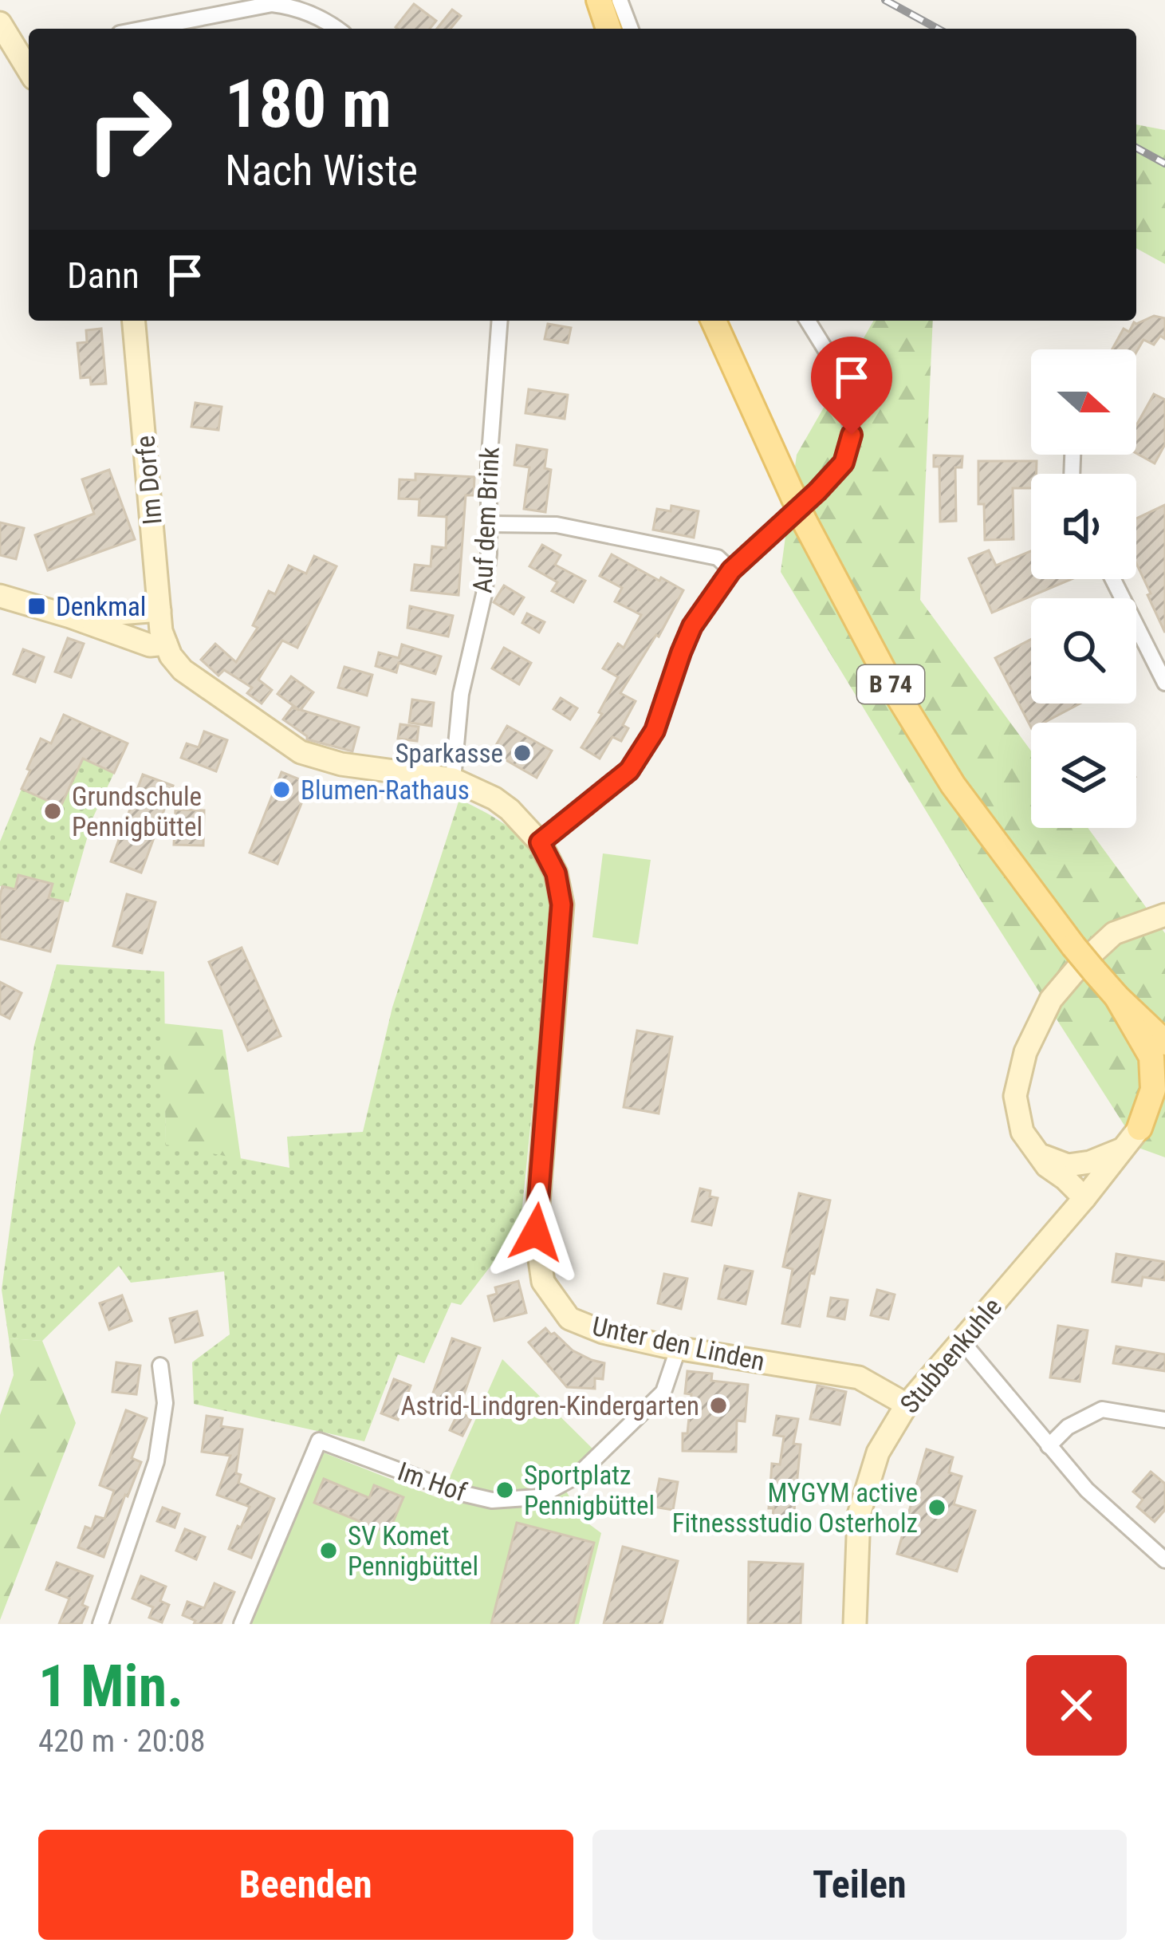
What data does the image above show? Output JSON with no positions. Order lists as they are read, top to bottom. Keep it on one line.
{"streets":{"main road":["B 74"],"street":["Im Dorfe","Auf dem Brink","Unter den Linden","Stubbenkuhle","Im Hof"]},"crossings":[["Im Dorfe","Unter den Linden"],["Auf dem Brink","Unter den Linden"],["B 74","Stubbenkuhle"],["Unter den Linden","Stubbenkuhle"],["Unter den Linden","Im Hof"]],"places":{"transit":["Denkmal"],"other":["Sparkasse","Blumen-Rathaus","Grundschule Pennigbüttel","Astrid-Lindgren-Kindergarten","Sportplatz Pennigbüttel","MYGYM active Fitnessstudio Osterholz","SV Komet Pennigbüttel"]},"north":"right","page":{"turn":["180 m","Nach Wiste"],"then":"Dann","heading":["1 Min.","420 m · 20:08"],"buttons":["Beenden","Teilen"]}}
